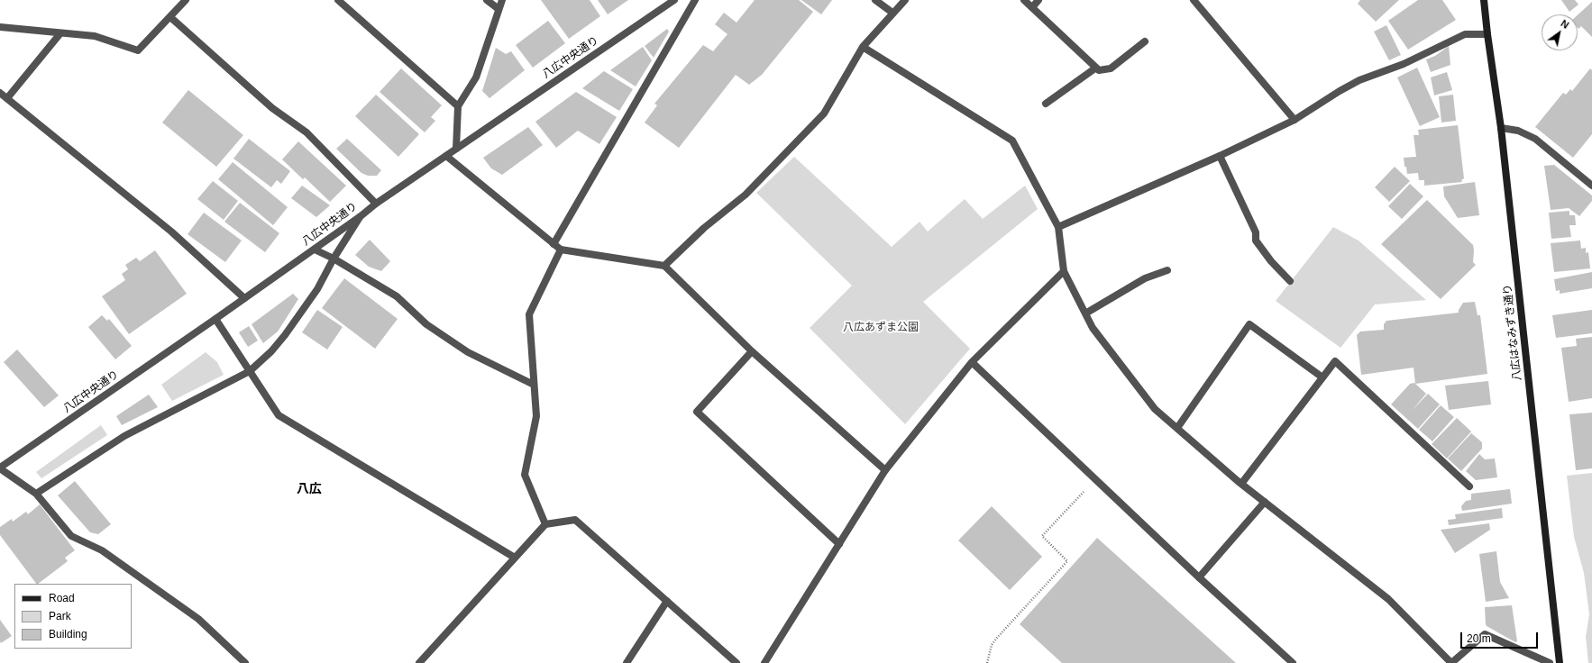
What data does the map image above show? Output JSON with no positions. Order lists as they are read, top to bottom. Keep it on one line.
{"streets":{"main road":["八広はなみずき通り"],"street":["八広中央通り"]},"districts":["八広"],"parks":["八広あずま公園"],"legend":["Road","Park","Building"],"scale_bar":"20 m","north":"top right"}
